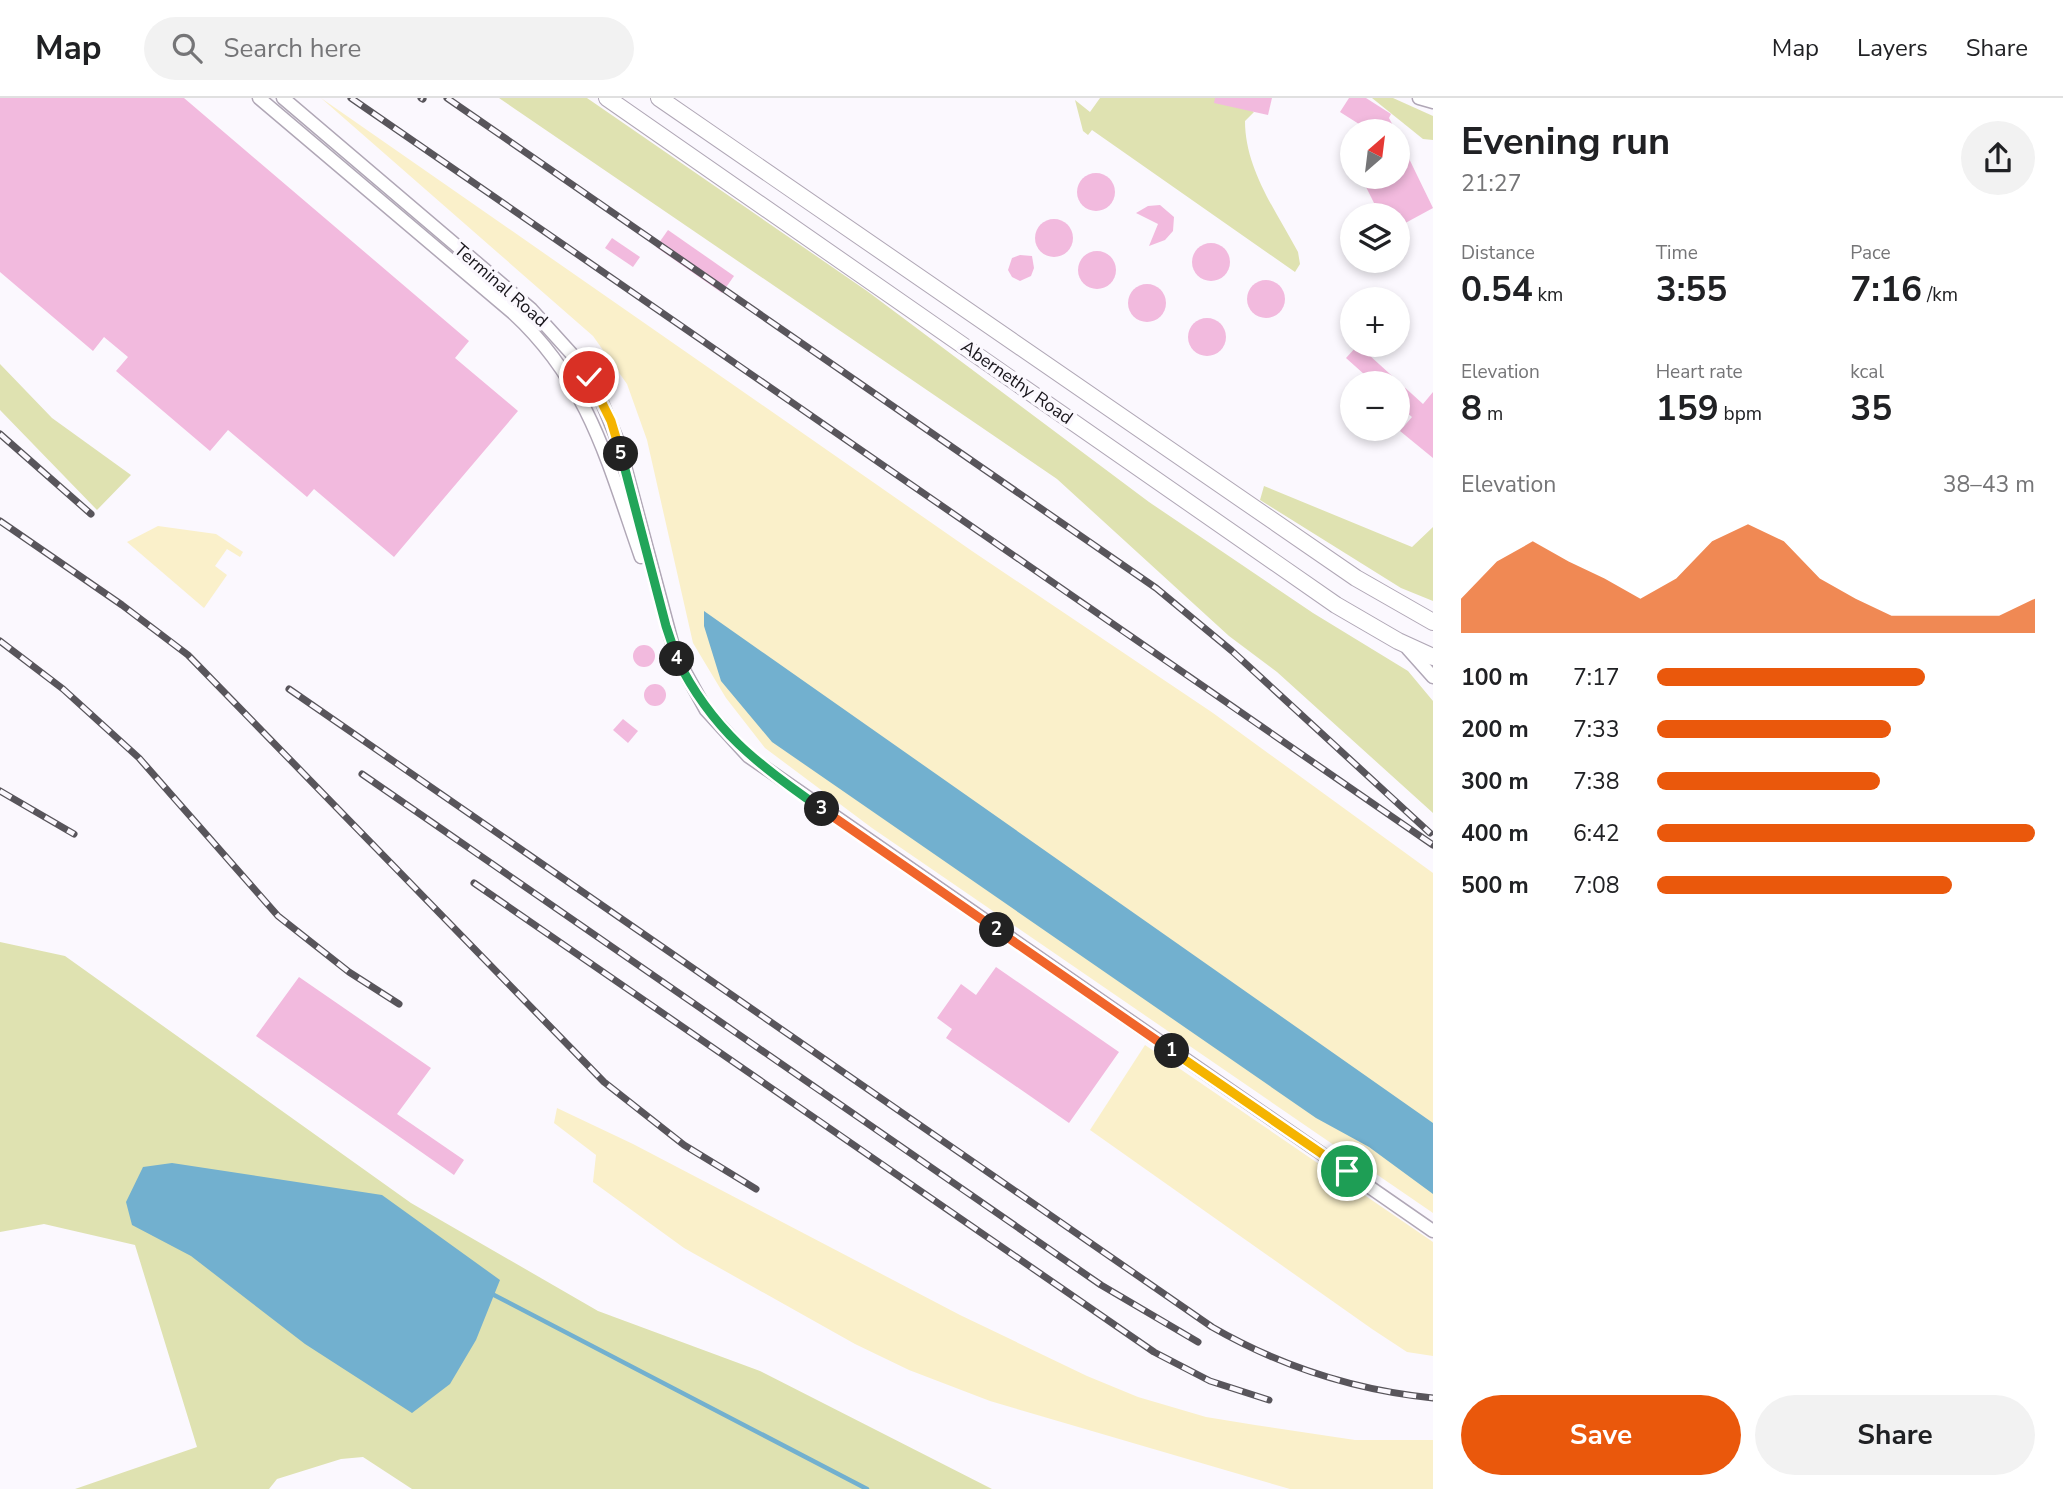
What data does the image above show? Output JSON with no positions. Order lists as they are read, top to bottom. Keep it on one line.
{"streets":{"main road":["Abernethy Road"],"street":["Terminal Road"]},"north":"top right","page":{"header":"Map","search":"Search here","nav":["Map","Layers","Share"],"heading":["Evening run","21:27"],"map_buttons":["+","−"],"stats":[["Distance","0.54 km"],["Time","3:55"],["Pace","7:16 /km"],["Elevation","8 m"],["Heart rate","159 bpm"],["kcal","35"]],"pins":["5","4","3","2","1"],"chart":["Elevation","38–43 m"],"list":[{"name":"100 m","note":"7:17"},{"name":"200 m","note":"7:33"},{"name":"300 m","note":"7:38"},{"name":"400 m","note":"6:42"},{"name":"500 m","note":"7:08"}],"buttons":["Save","Share"]}}
